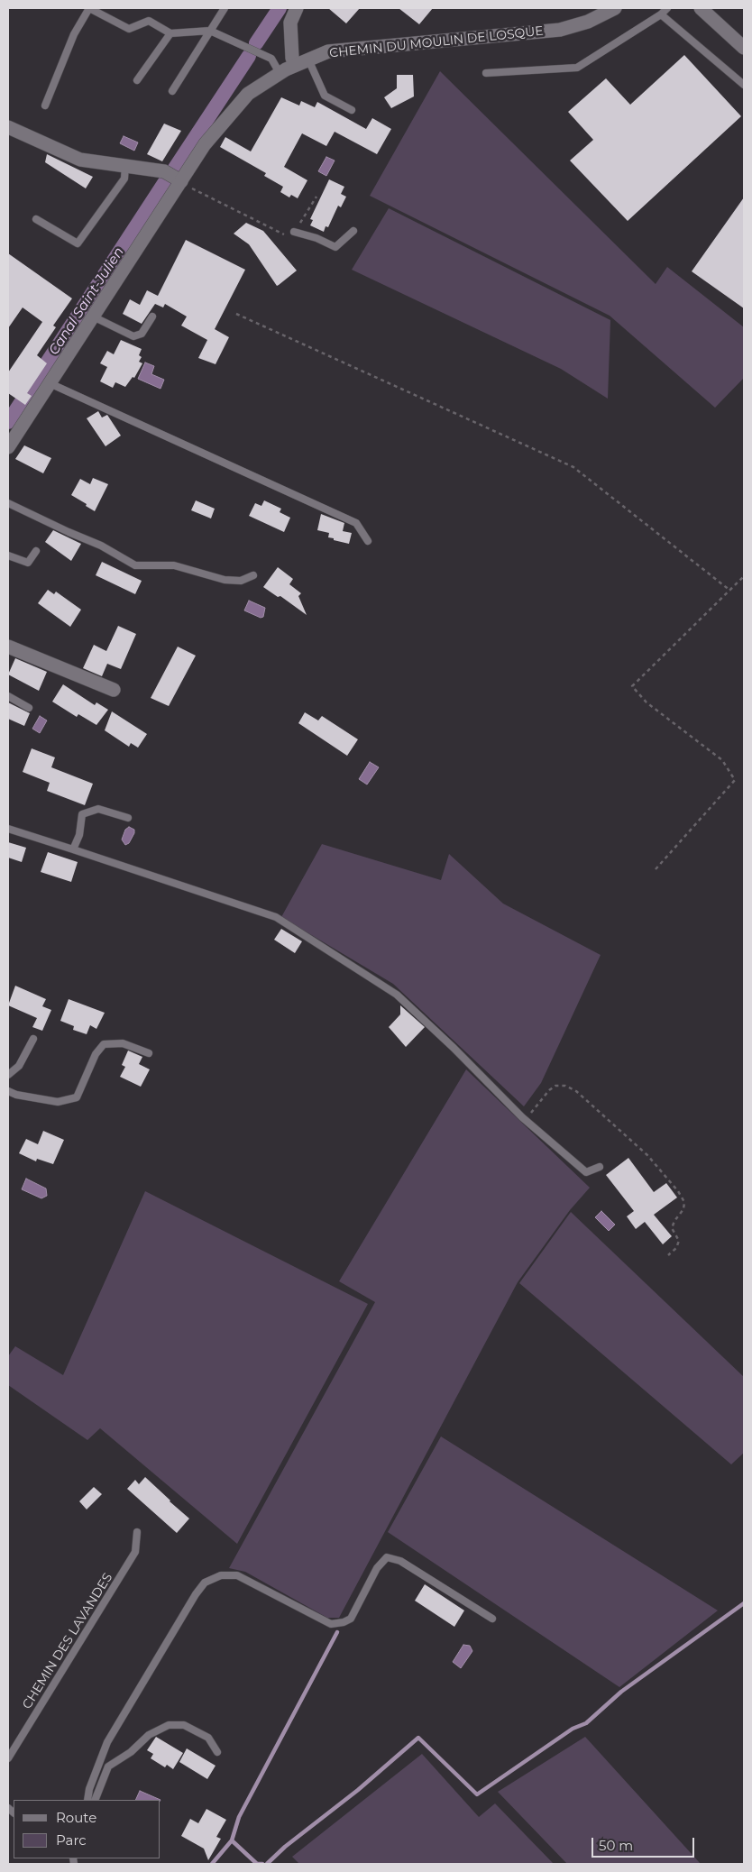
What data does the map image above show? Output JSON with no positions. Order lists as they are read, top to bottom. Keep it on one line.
{"streets":{"street":["CHEMIN DU MOULIN DE LOSQUE"],"lane":["CHEMIN DES LAVANDES"]},"water":["Canal Saint-Julien"],"legend":["Route","Parc"],"scale_bar":"50 m"}
